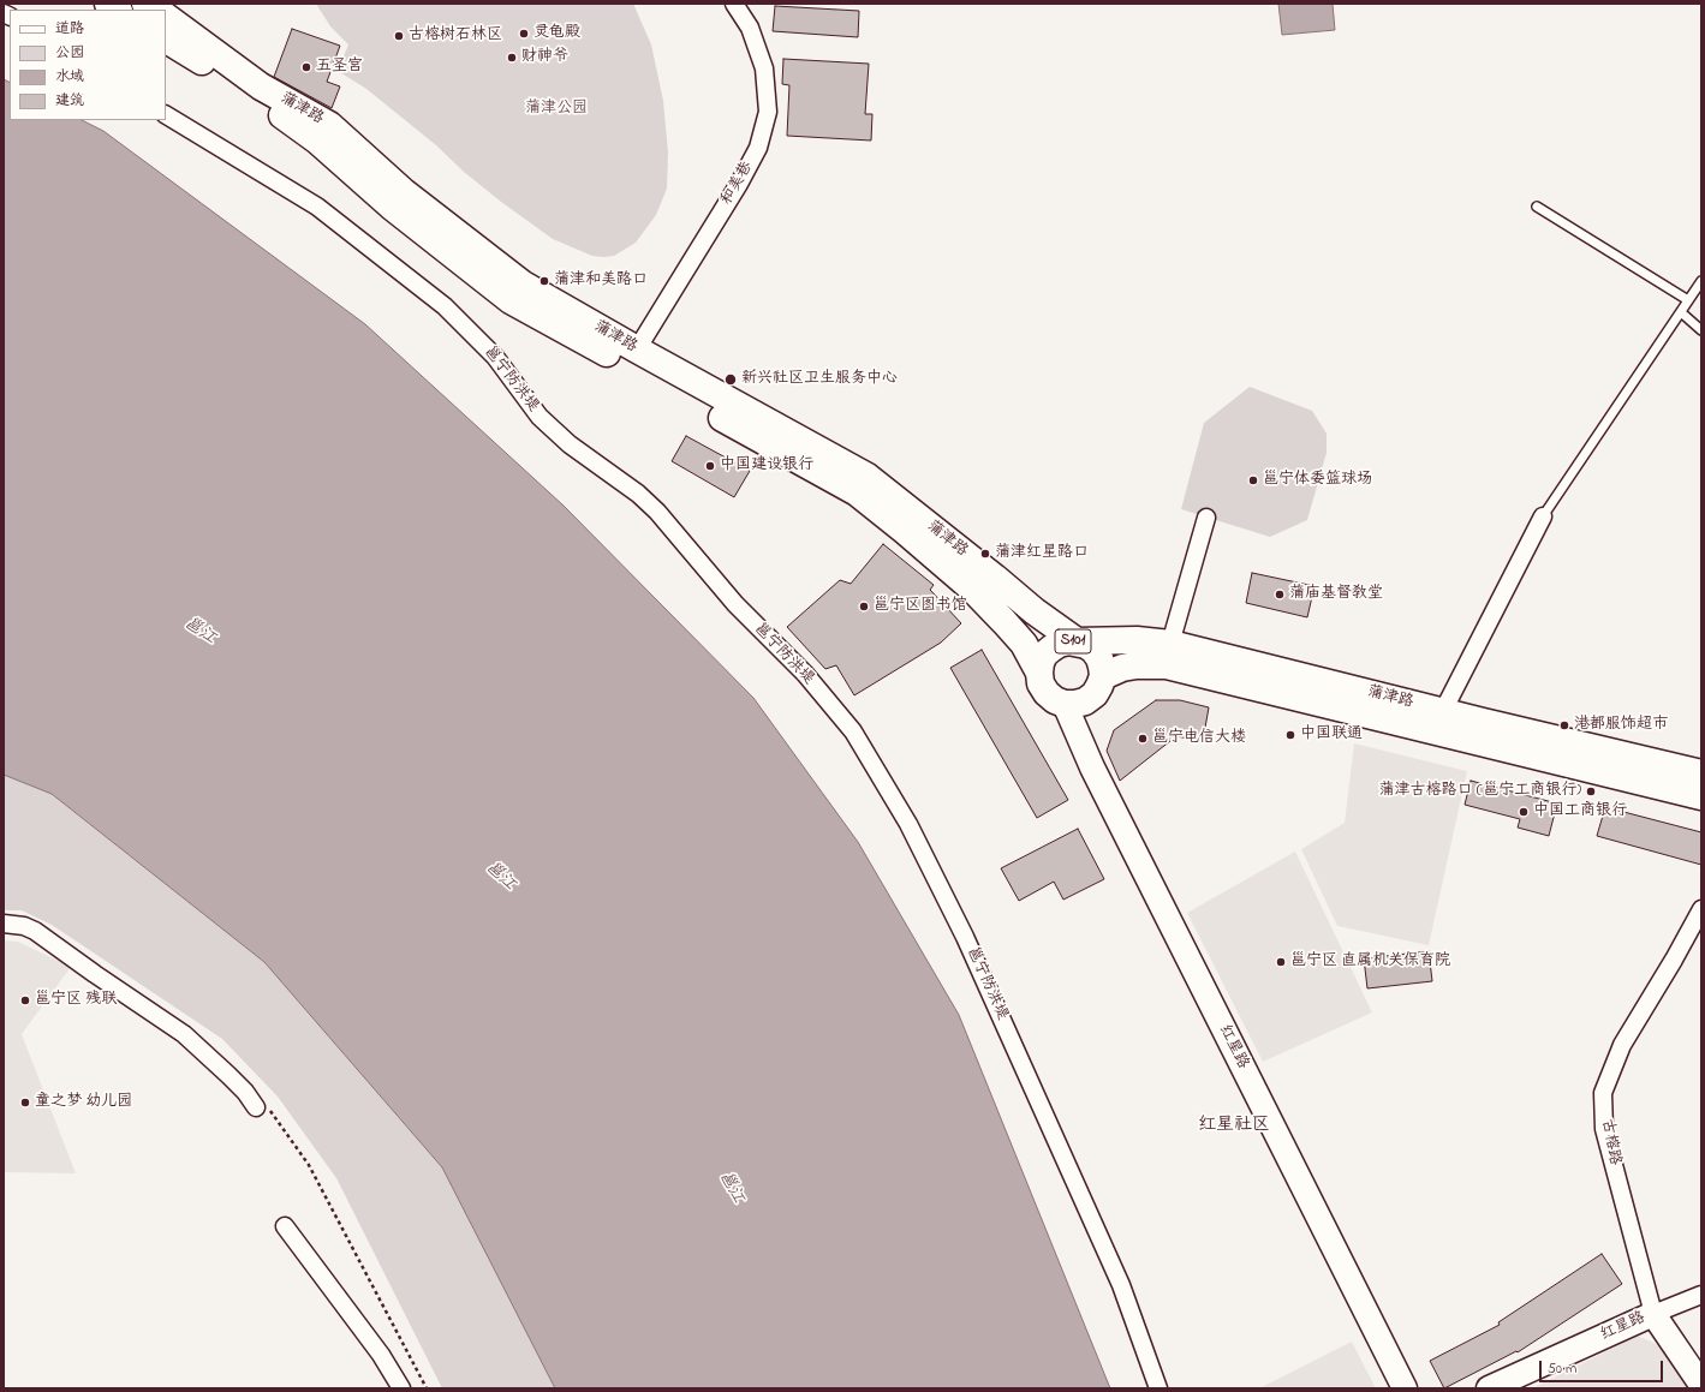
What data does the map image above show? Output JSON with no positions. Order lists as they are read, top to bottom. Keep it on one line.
{"streets":{"main road":["蒲津路","S101","红星路"],"street":["和美巷","邕宁防洪堤","古榕路"]},"crossings":[["蒲津路","和美巷"],["蒲津路","红星路"],["红星路","古榕路"]],"districts":["红星社区"],"water":["邕江"],"parks":["蒲津公园"],"places":["灵龟殿","古榕树石林区","财神爷","五圣宫","蒲津和美路口","新兴社区卫生服务中心","中国建设银行","邕宁体委篮球场","蒲津红星路口","蒲庙基督教堂","邕宁区图书馆","港都服饰超市","中国联通","邕宁电信大楼","蒲津古榕路口 (邕宁工商银行)","中国工商银行","邕宁区 直属机关保育院","邕宁区 残联","童之梦 幼儿园"],"legend":["道路","公园","水域","建筑"],"scale_bar":"50 m"}
